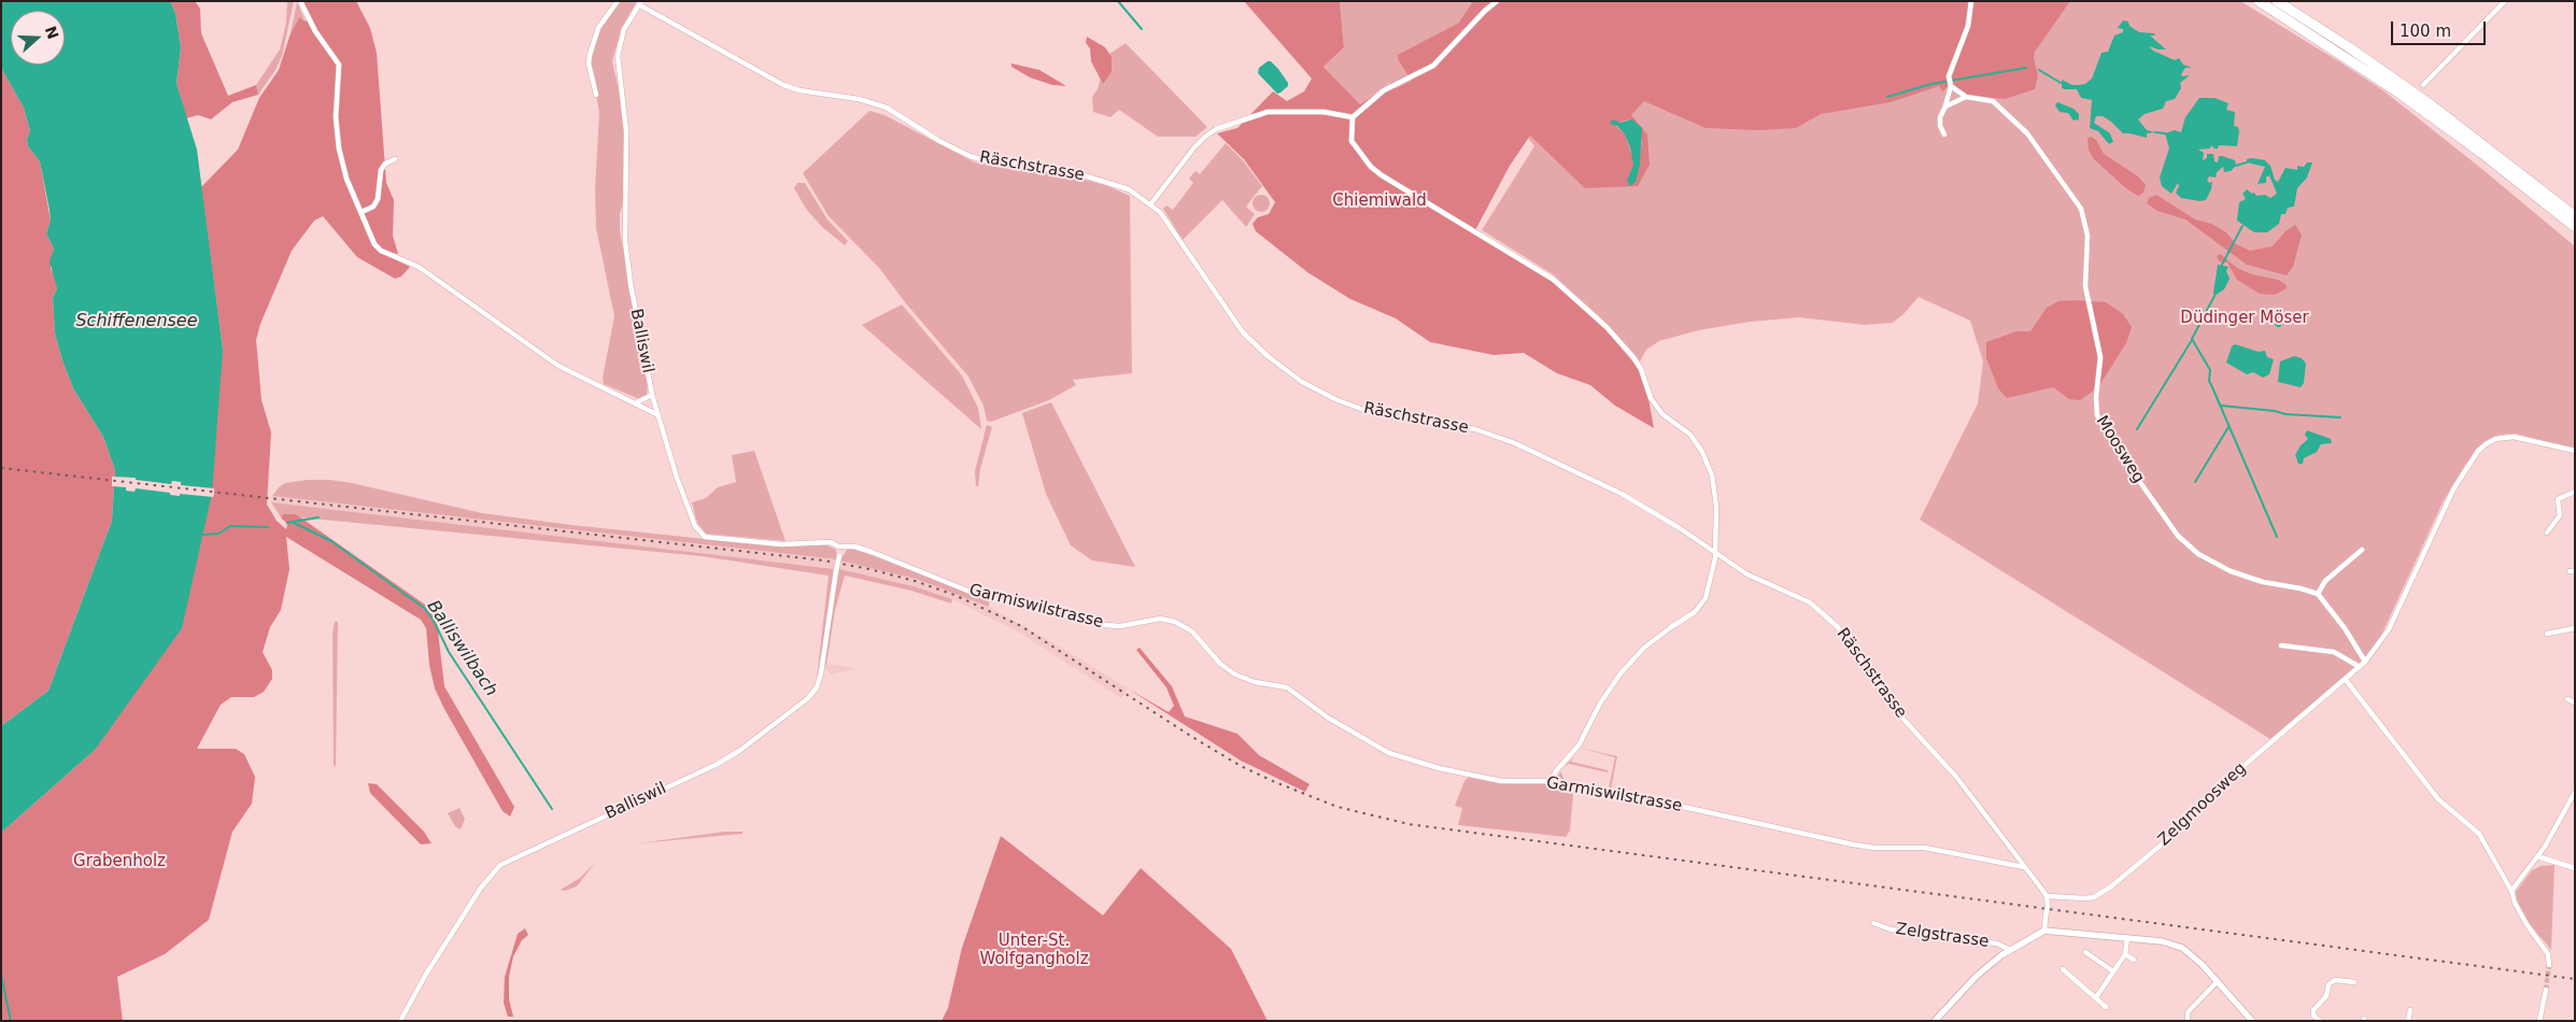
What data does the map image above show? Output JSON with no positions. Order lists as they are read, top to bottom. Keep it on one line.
{"streets":{"street":["Räschstrasse","Balliswil","Moosweg","Garmiswilstrasse","Zelgmoosweg","Zelgstrasse"]},"crossings":[["Räschstrasse","Balliswil"],["Räschstrasse","Garmiswilstrasse"],["Räschstrasse","Zelgmoosweg"],["Balliswil","Garmiswilstrasse"]],"water":["Schiffenensee","Balliswilbach"],"parks":["Chiemiwald","Düdinger Möser","Grabenholz","Unter-St. Wolfgangholz"],"scale_bar":"100 m","north":"right"}
